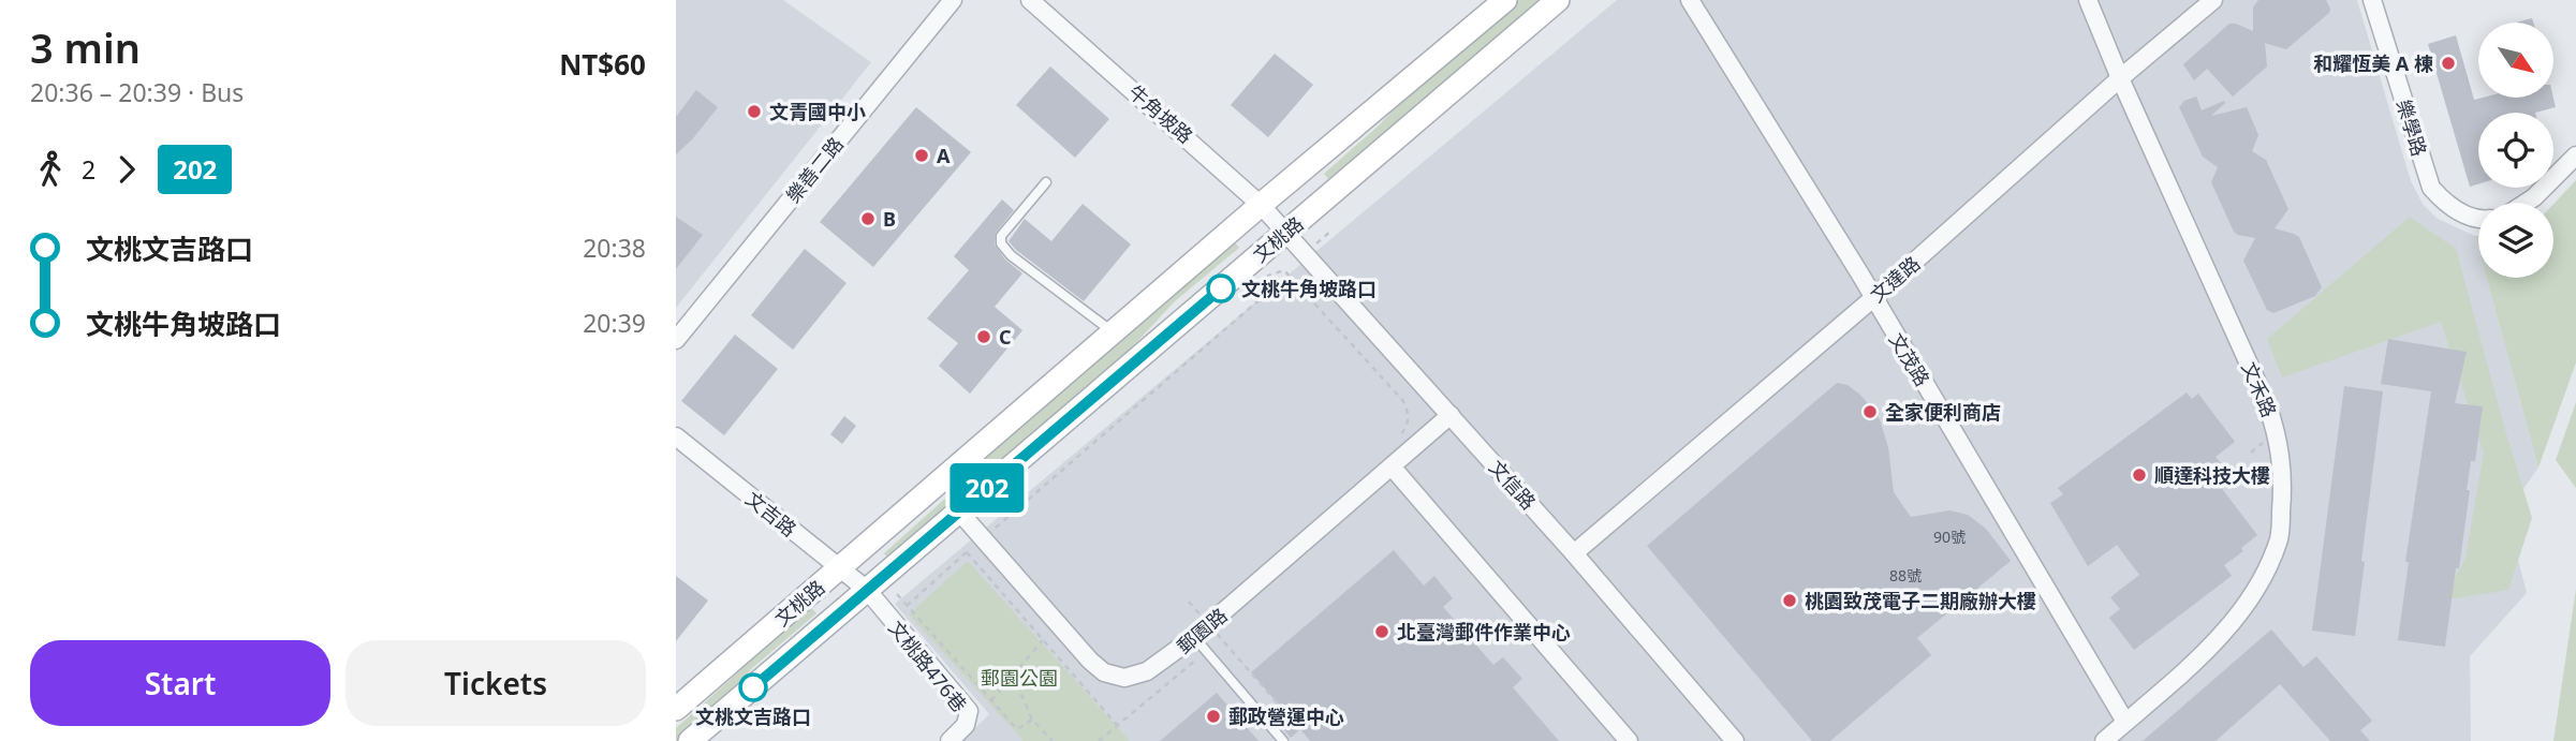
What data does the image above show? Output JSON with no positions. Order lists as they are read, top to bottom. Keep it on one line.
{"streets":{"street":["牛角坡路","樂學路","樂善二路","文桃路","文達路","文茂路","文禾路","文信路","文吉路","郵園路","文桃路476巷"]},"crossings":[["牛角坡路","文桃路"],["牛角坡路","文信路"],["文桃路","文信路"],["文桃路","文吉路"],["文桃路","郵園路"],["文桃路","文桃路476巷"],["文達路","文茂路"],["文達路","文禾路"],["文達路","文信路"],["文茂路","文禾路"],["文信路","郵園路"],["文吉路","文桃路476巷"]],"parks":["郵園公園"],"places":["和耀恆美 A 棟","文青國中小","A","B","文桃牛角坡路口","C","全家便利商店","順達科技大樓","桃園致茂電子二期廠辦大樓","北臺灣郵件作業中心","文桃文吉路口","郵政營運中心"],"lines":["bus line 202"],"house_numbers":["90號","88號"],"north":"bottom right","page":{"heading":["3 min","20:36 – 20:39 · Bus","NT$60"],"on_map":"202","legs":["2","202"],"list":[{"name":"文桃文吉路口","value":"20:38"},{"name":"文桃牛角坡路口","value":"20:39"}],"buttons":["Start","Tickets"]}}
